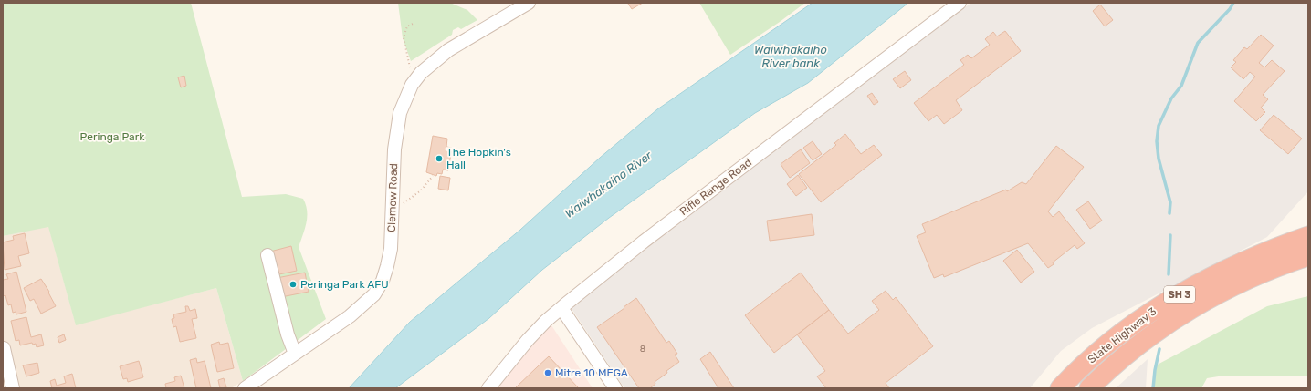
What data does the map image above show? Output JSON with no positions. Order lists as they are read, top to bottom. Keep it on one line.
{"streets":{"highway":["SH 3","State Highway 3"],"street":["Rifle Range Road","Clemow Road"]},"water":["Waiwhakaiho River bank","Waiwhakaiho River"],"parks":["Peringa Park"],"places":["The Hopkin's Hall","Peringa Park AFU","Mitre 10 MEGA"],"house_numbers":["8"]}
